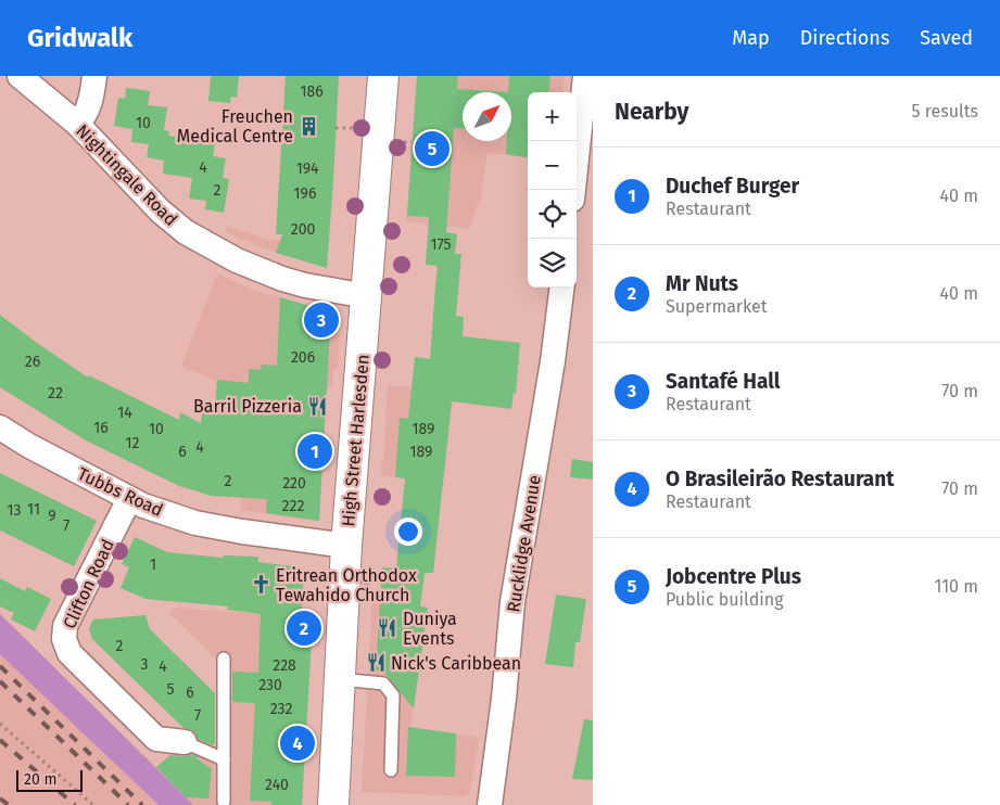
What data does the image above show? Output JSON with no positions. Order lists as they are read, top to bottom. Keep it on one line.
{"streets":{"main road":["High Street Harlesden"],"street":["Nightingale Road","Tubbs Road","Rucklidge Avenue","Clifton Road"]},"crossings":[["Nightingale Road","High Street Harlesden"],["High Street Harlesden","Tubbs Road"],["Tubbs Road","Clifton Road"]],"places":{"building":["Freuchen Medical Centre"],"restaurant":["Barril Pizzeria","Duniya Events","Nick's Caribbean"],"church":["Eritrean Orthodox Tewahido Church"]},"house_numbers":["186","10","4","194","2","196","200","175","206","26","22","14","16","10","189","12","4","6","189","2","220","222","11","13","9","7","1","2","3","228","4","230","5","6","232","7","240"],"scale_bar":"20 m","north":"top right","page":{"header":"Gridwalk","nav":["Map","Directions","Saved"],"heading":["Nearby","5 results"],"map_buttons":["+","−"],"pins":["5","3","1","2","4"],"list":[{"mark":"1","name":"Duchef Burger","note":"Restaurant","value":"40 m"},{"mark":"2","name":"Mr Nuts","note":"Supermarket","value":"40 m"},{"mark":"3","name":"Santafé Hall","note":"Restaurant","value":"70 m"},{"mark":"4","name":"O Brasileirão Restaurant","note":"Restaurant","value":"70 m"},{"mark":"5","name":"Jobcentre Plus","note":"Public building","value":"110 m"}],"scale":"20 m"}}
